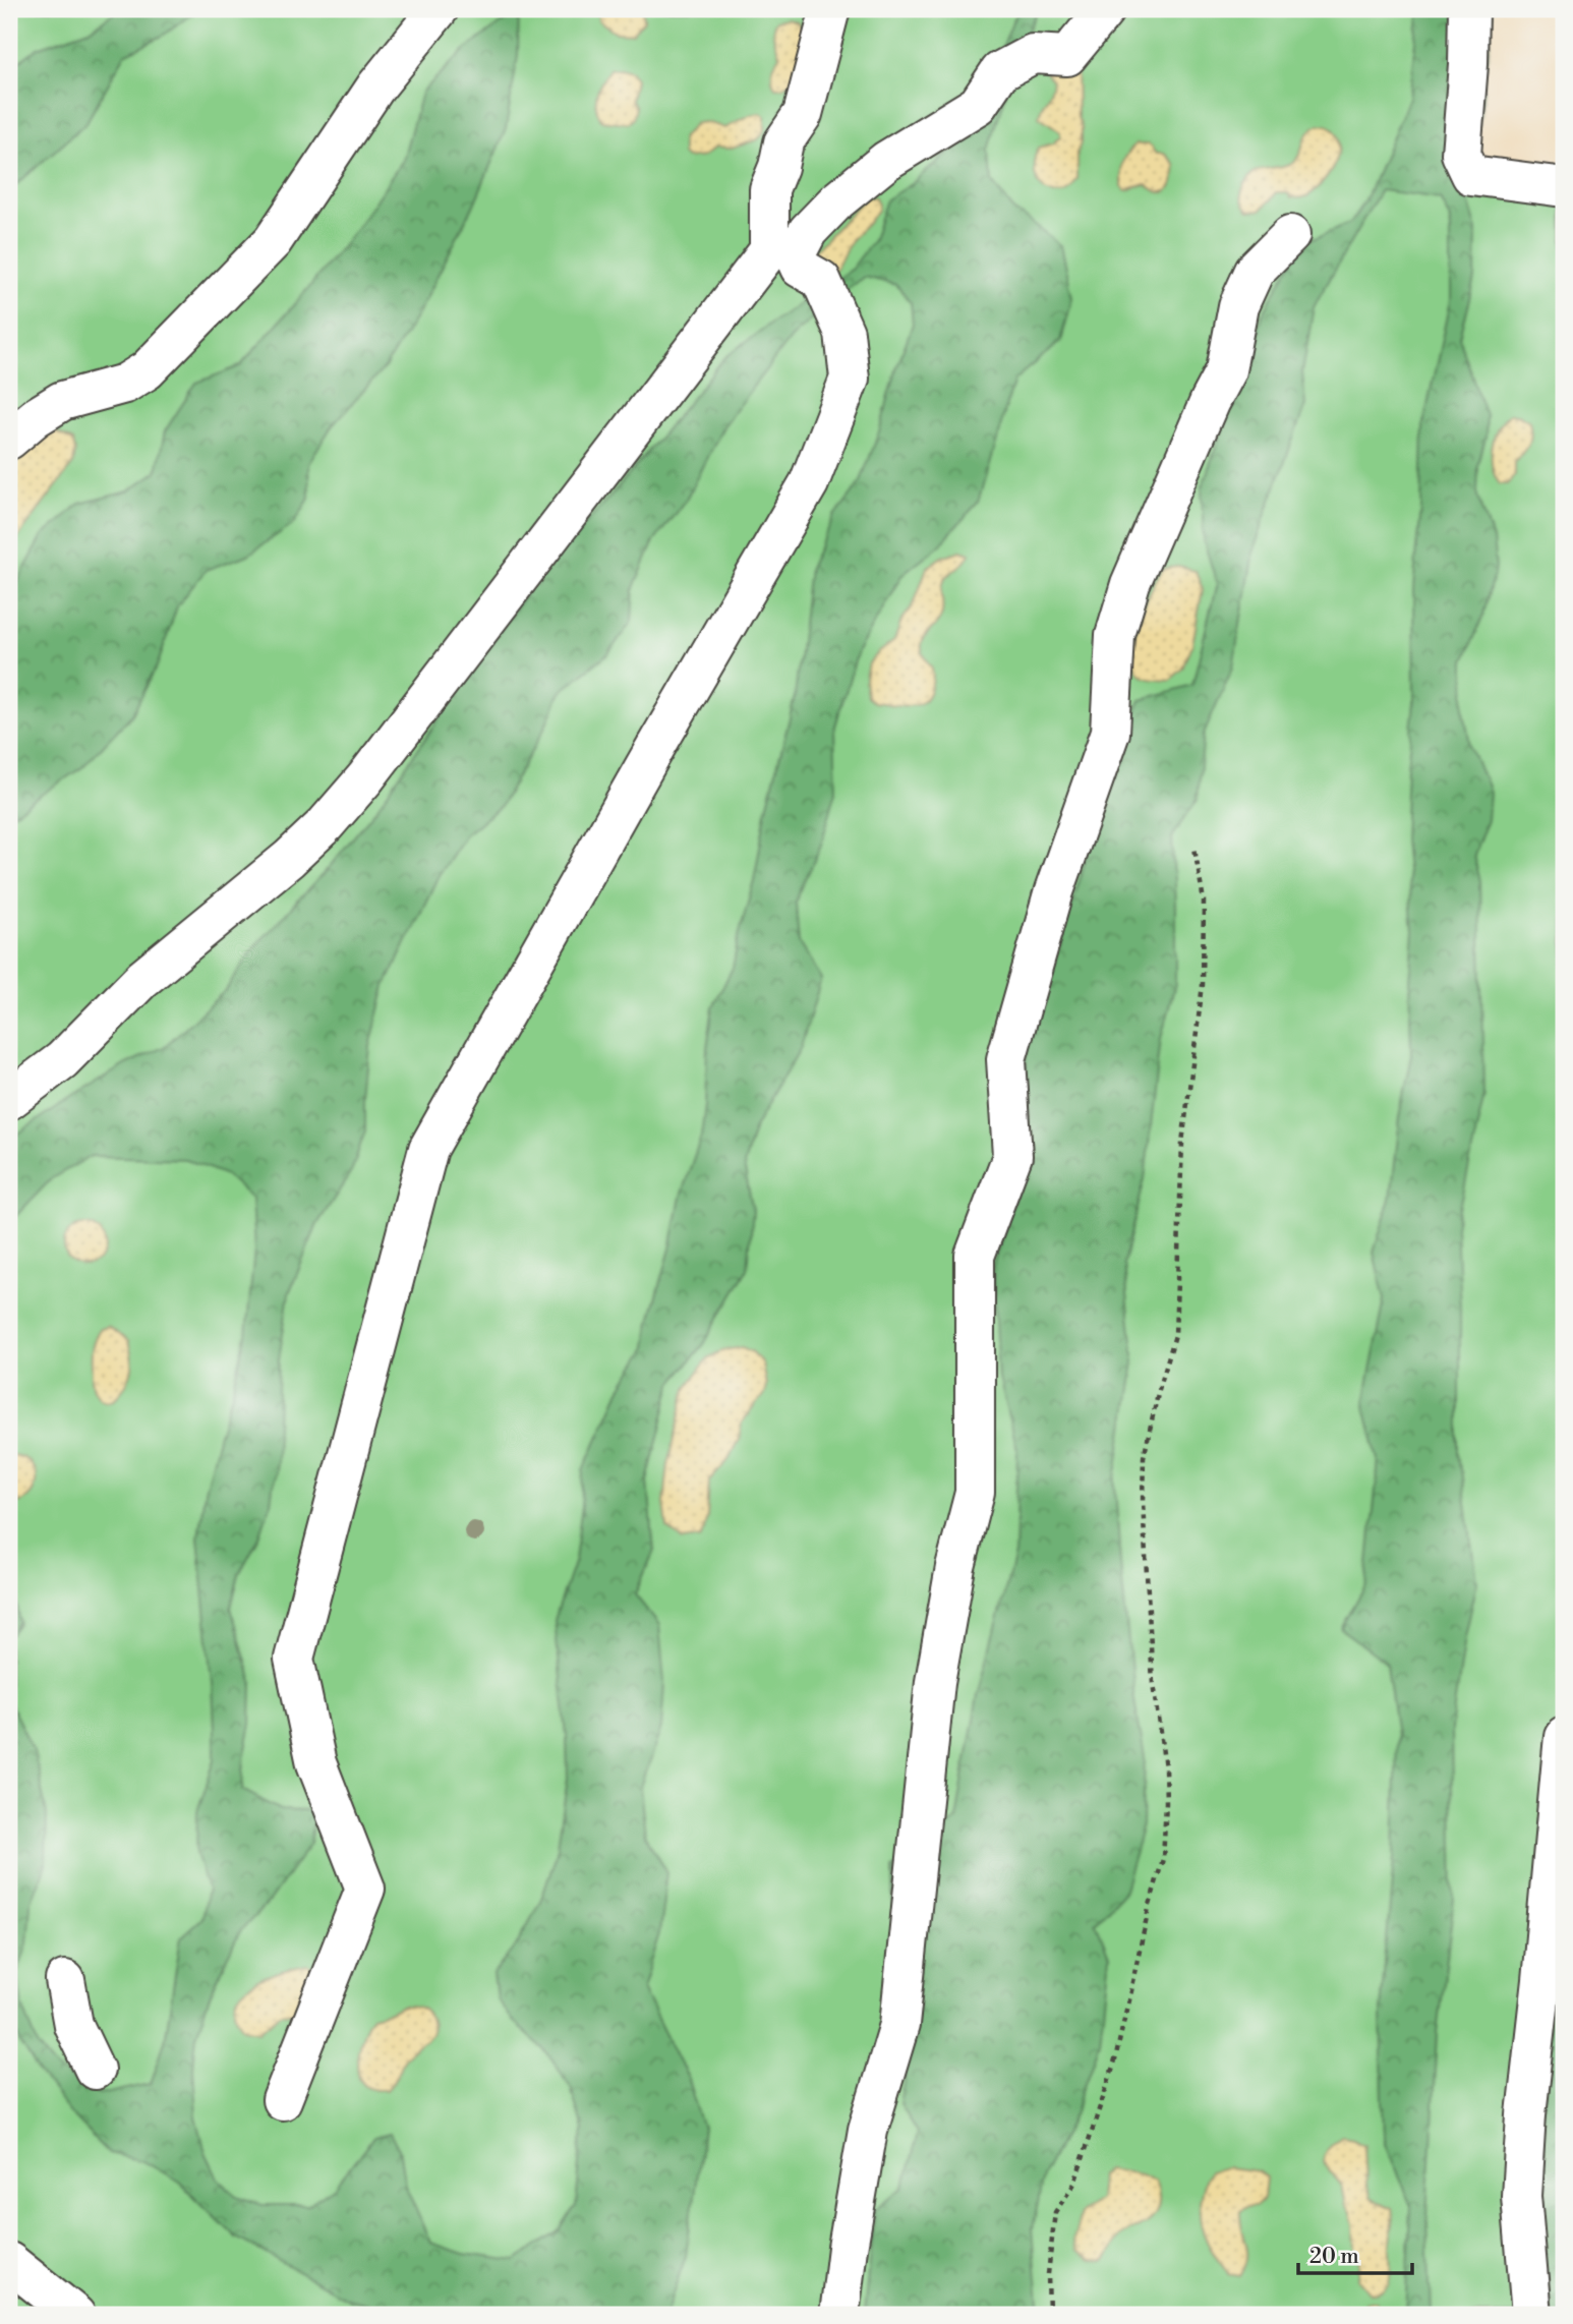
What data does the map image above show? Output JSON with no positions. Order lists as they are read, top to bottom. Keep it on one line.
{"scale_bar":"20 m"}
